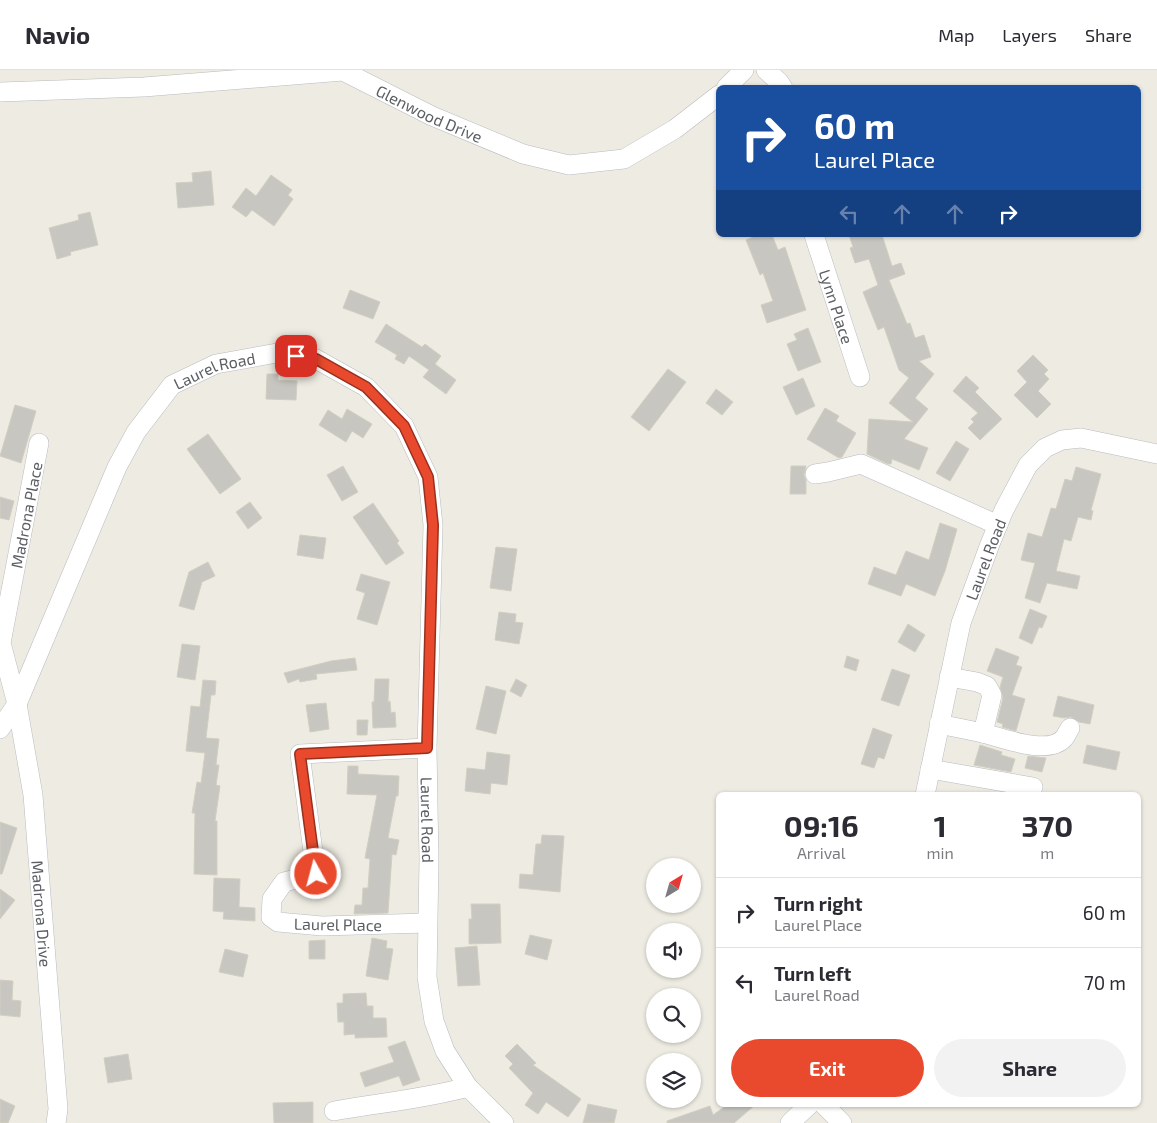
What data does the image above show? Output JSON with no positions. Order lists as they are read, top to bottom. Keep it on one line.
{"streets":{"street":["Glenwood Drive","Lynn Place","Laurel Road","Madrona Place","Madrona Drive","Laurel Place"]},"crossings":[["Laurel Road","Madrona Place"],["Laurel Road","Madrona Drive"],["Laurel Road","Laurel Place"],["Madrona Place","Madrona Drive"]],"north":"top right","page":{"header":"Navio","nav":["Map","Layers","Share"],"turn":["60 m","Laurel Place"],"eta":["09:16","Arrival","1","min","370","m"],"list":[{"name":"Turn right","note":"Laurel Place","value":"60 m"},{"name":"Turn left","note":"Laurel Road","value":"70 m"}],"buttons":["Exit","Share"]}}
